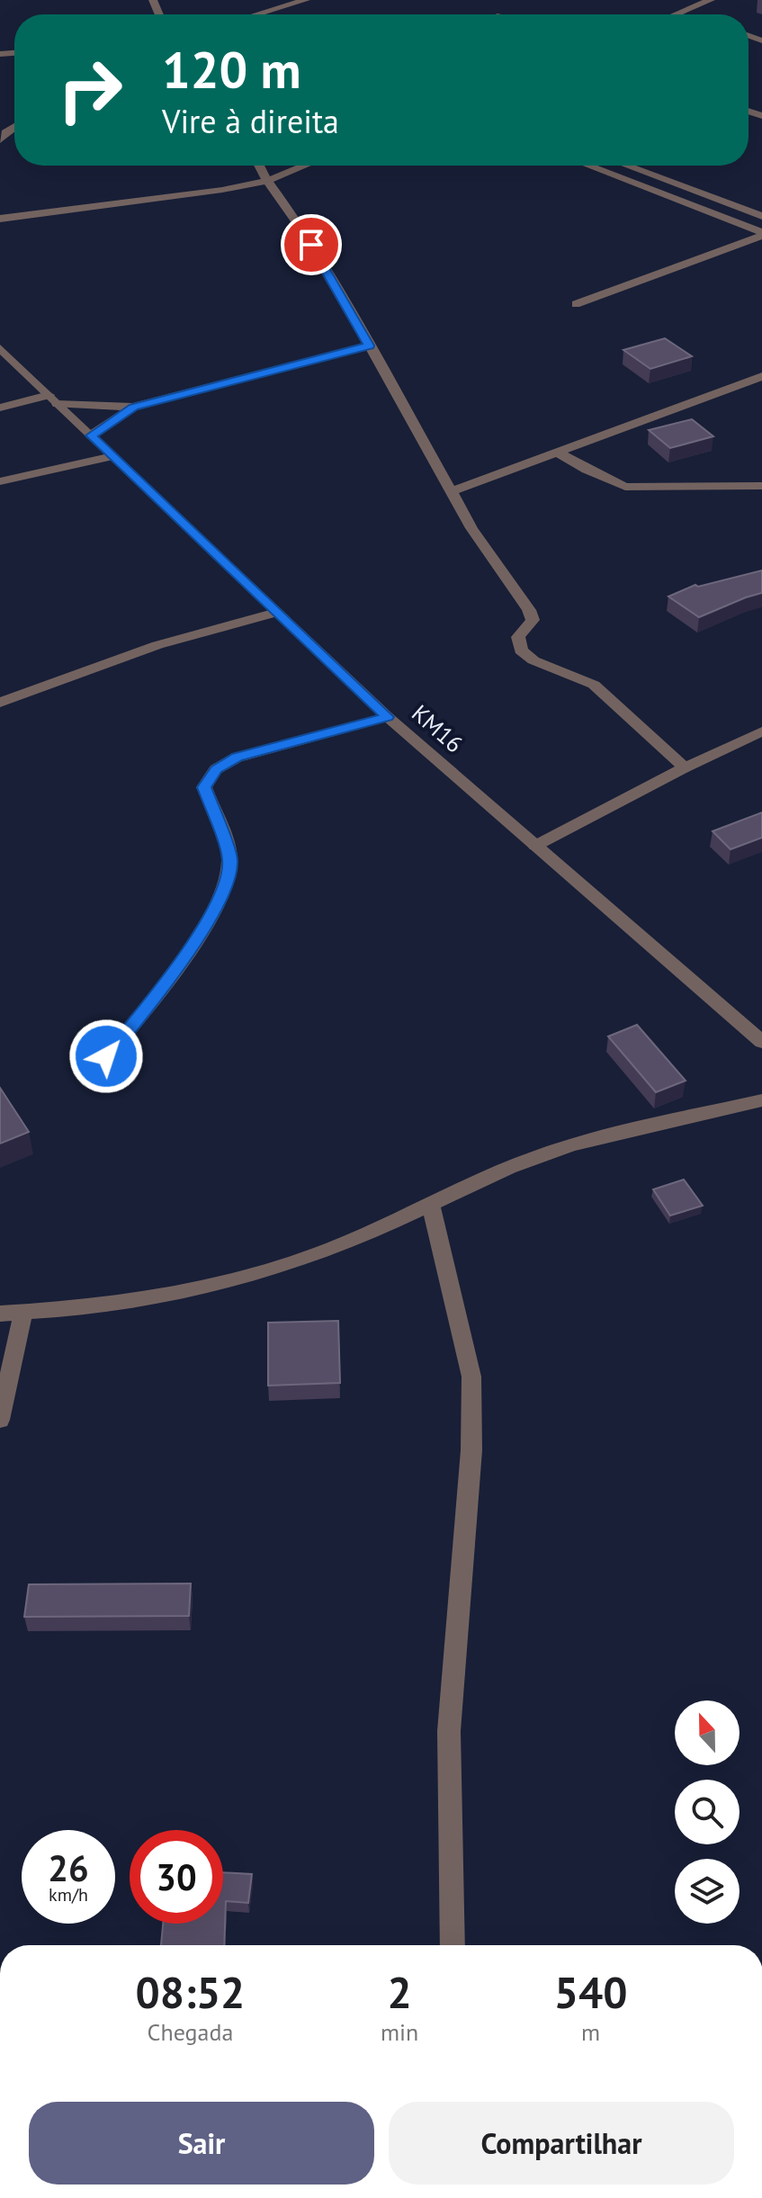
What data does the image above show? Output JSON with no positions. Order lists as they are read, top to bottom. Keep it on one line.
{"streets":{"street":["KM16"]},"north":"top","page":{"turn":["120 m","Vire à direita"],"speed":"26 km/h","limit":"30","eta":["08:52","Chegada","2","min","540","m"],"buttons":["Sair","Compartilhar"]}}
